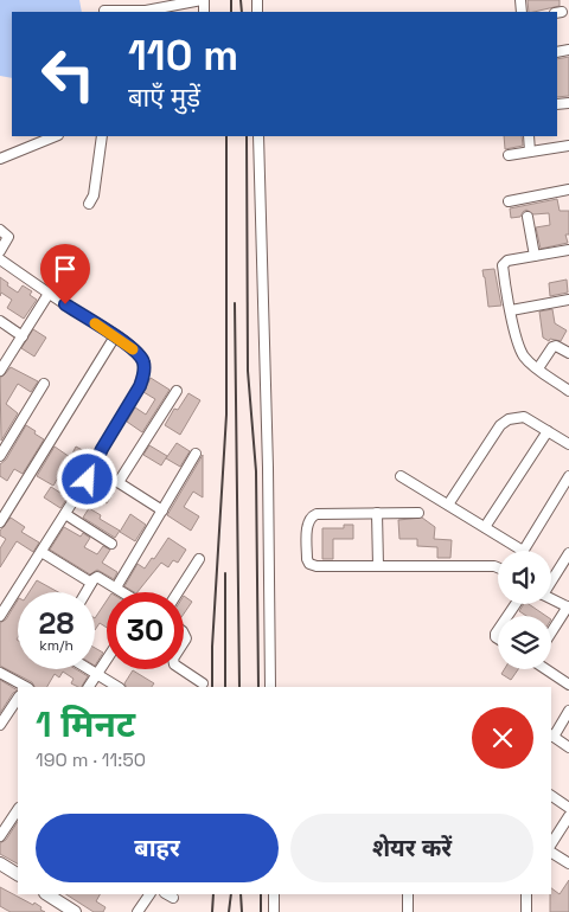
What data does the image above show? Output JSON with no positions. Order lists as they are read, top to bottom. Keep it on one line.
{"page":{"turn":["110 m","बाएँ मुड़ें"],"speed":"28 km/h","limit":"30","heading":["1 मिनट","190 m · 11:50"],"buttons":["बाहर","शेयर करें"]}}
